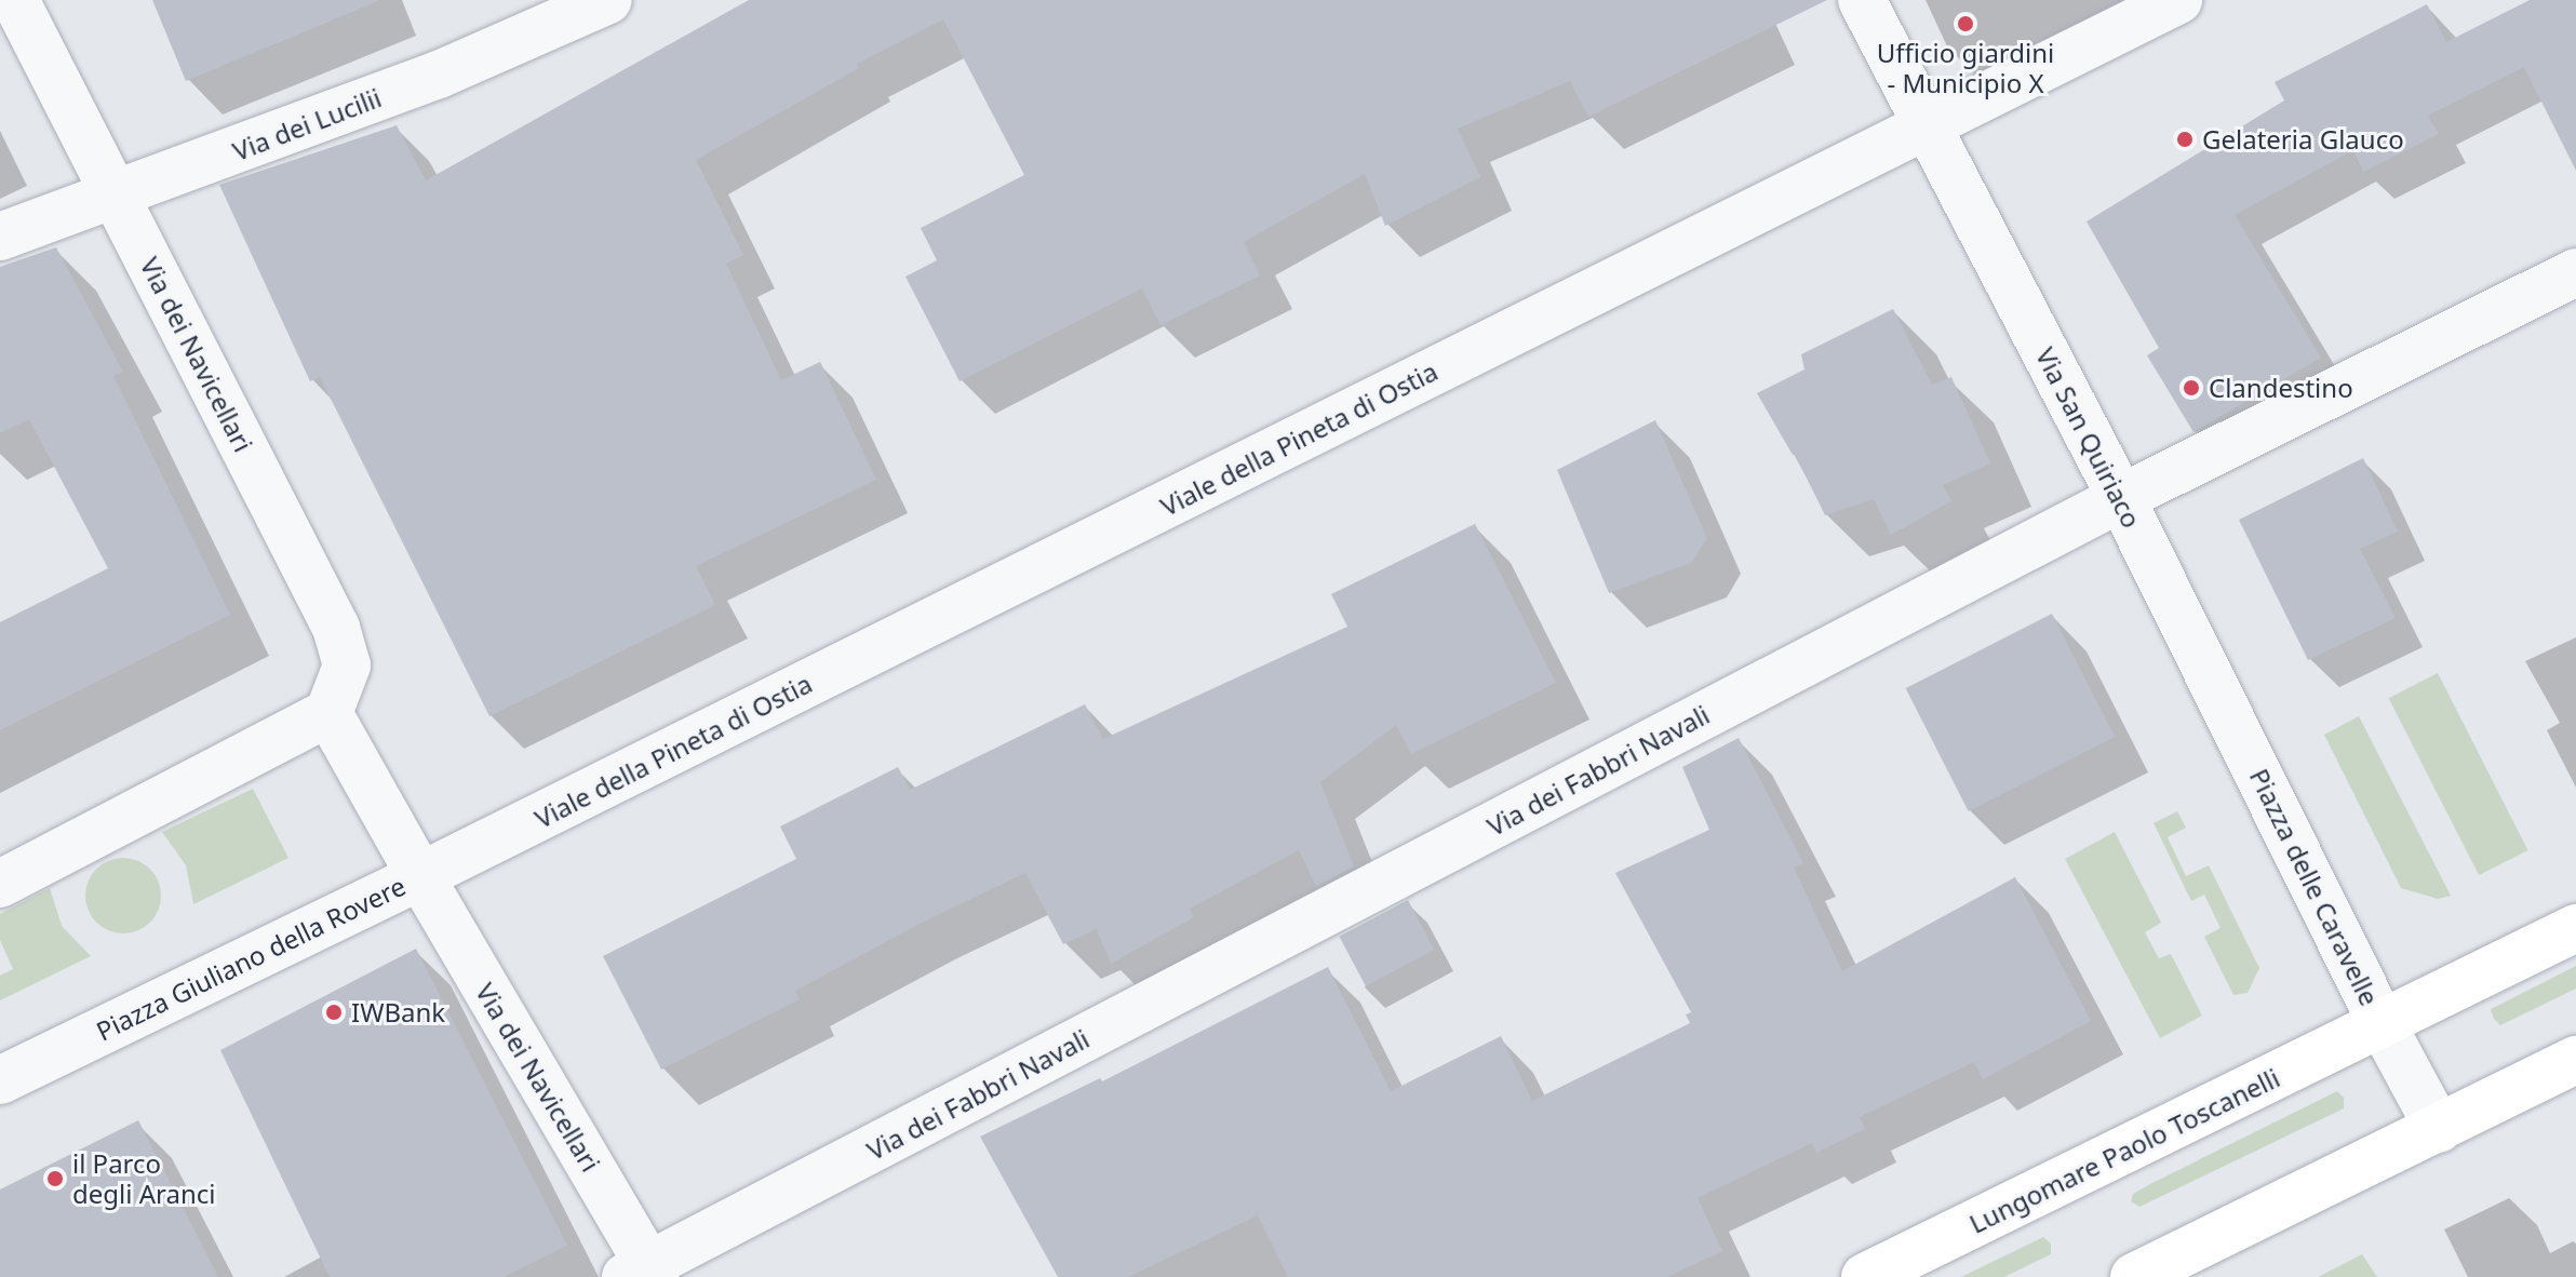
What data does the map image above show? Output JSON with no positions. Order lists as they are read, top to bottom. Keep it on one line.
{"streets":{"main road":["Lungomare Paolo Toscanelli"],"street":["Via dei Lucilii","Via dei Navicellari","Via San Quiriaco","Viale della Pineta di Ostia","Via dei Fabbri Navali","Piazza delle Caravelle","Piazza Giuliano della Rovere"]},"crossings":[["Via dei Lucilii","Via dei Navicellari"],["Via dei Navicellari","Viale della Pineta di Ostia"],["Via dei Navicellari","Via dei Fabbri Navali"],["Via dei Navicellari","Piazza Giuliano della Rovere"],["Via San Quiriaco","Viale della Pineta di Ostia"],["Via San Quiriaco","Via dei Fabbri Navali"],["Via San Quiriaco","Piazza delle Caravelle"],["Viale della Pineta di Ostia","Piazza Giuliano della Rovere"],["Piazza delle Caravelle","Lungomare Paolo Toscanelli"]],"places":["Ufficio giardini - Municipio X","Gelateria Glauco","Clandestino","IWBank","il Parco degli Aranci"]}
